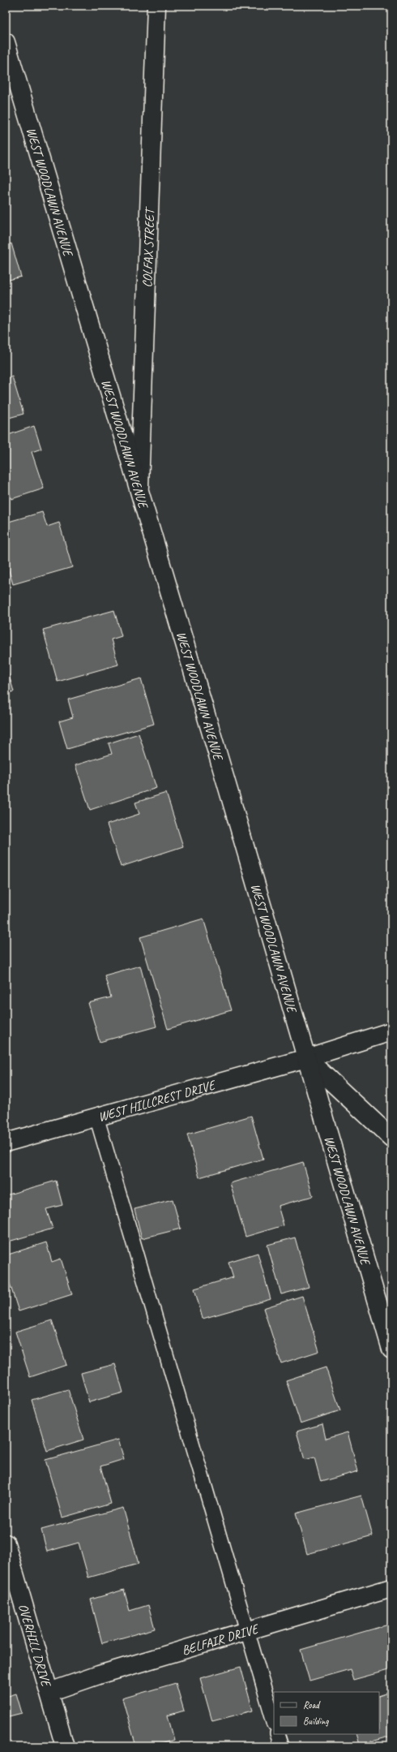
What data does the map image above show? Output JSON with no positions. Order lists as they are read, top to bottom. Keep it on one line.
{"streets":{"street":["WEST WOODLAWN AVENUE","COLFAX STREET","WEST HILLCREST DRIVE","BELFAIR DRIVE","OVERHILL DRIVE"]},"crossings":[["WEST WOODLAWN AVENUE","COLFAX STREET"],["WEST WOODLAWN AVENUE","WEST HILLCREST DRIVE"],["BELFAIR DRIVE","OVERHILL DRIVE"]],"legend":["Road","Building"]}
